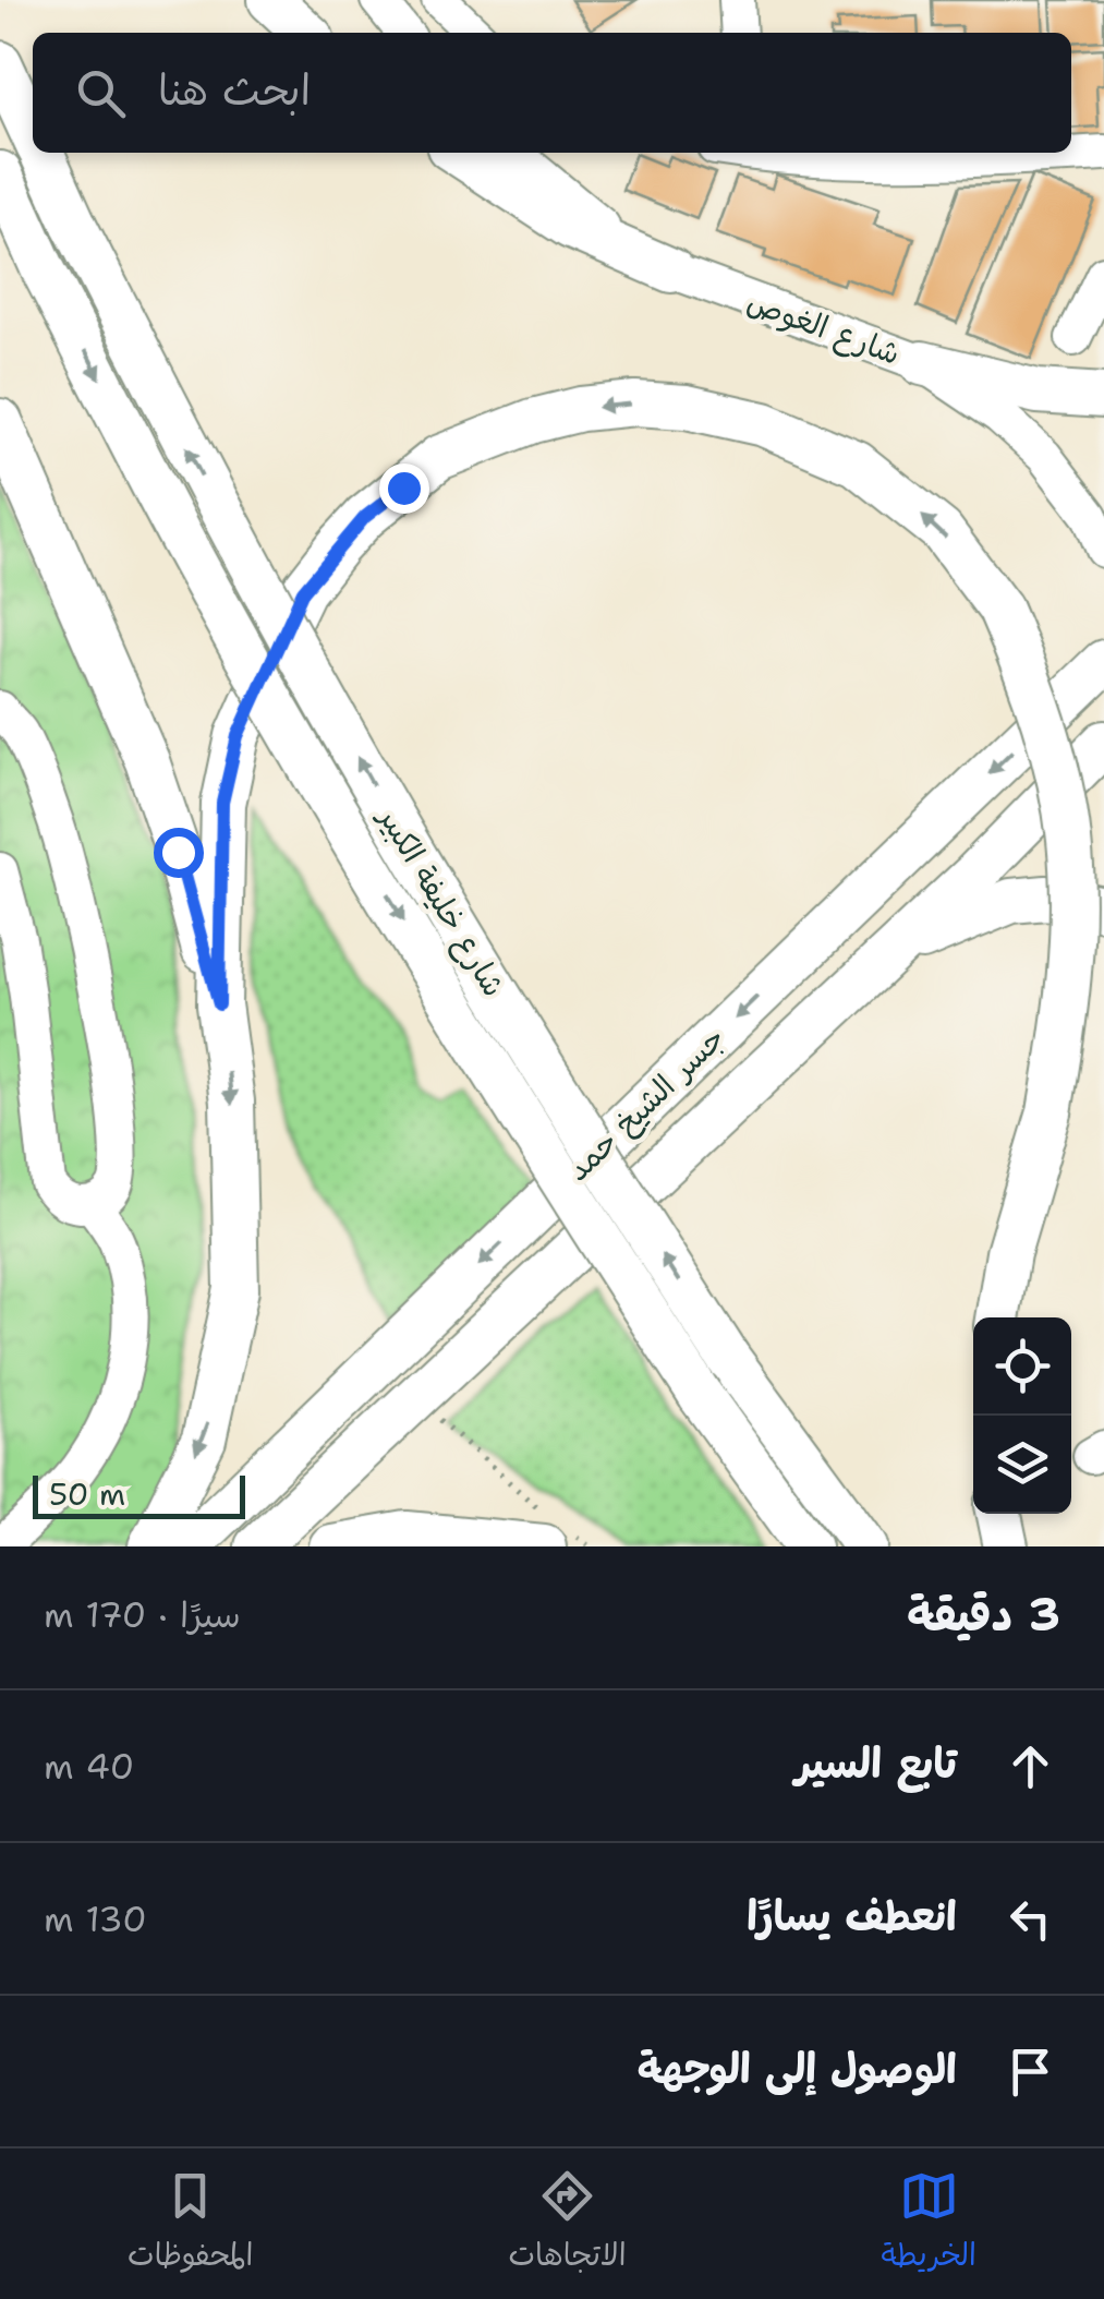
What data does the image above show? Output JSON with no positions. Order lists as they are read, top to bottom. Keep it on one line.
{"streets":{"main road":["شارع خليفة الكبير","جسر الشيخ حمد"],"street":["شارع الغوص"]},"scale_bar":"50 m","page":{"search":"ابحث هنا","scale":"50 m","heading":["3 دقيقة","سيرًا · 170 m"],"list":[["تابع السير","40 m"],["انعطف يسارًا","130 m"],"الوصول إلى الوجهة"],"nav":["الخريطة","الاتجاهات","المحفوظات"]}}
